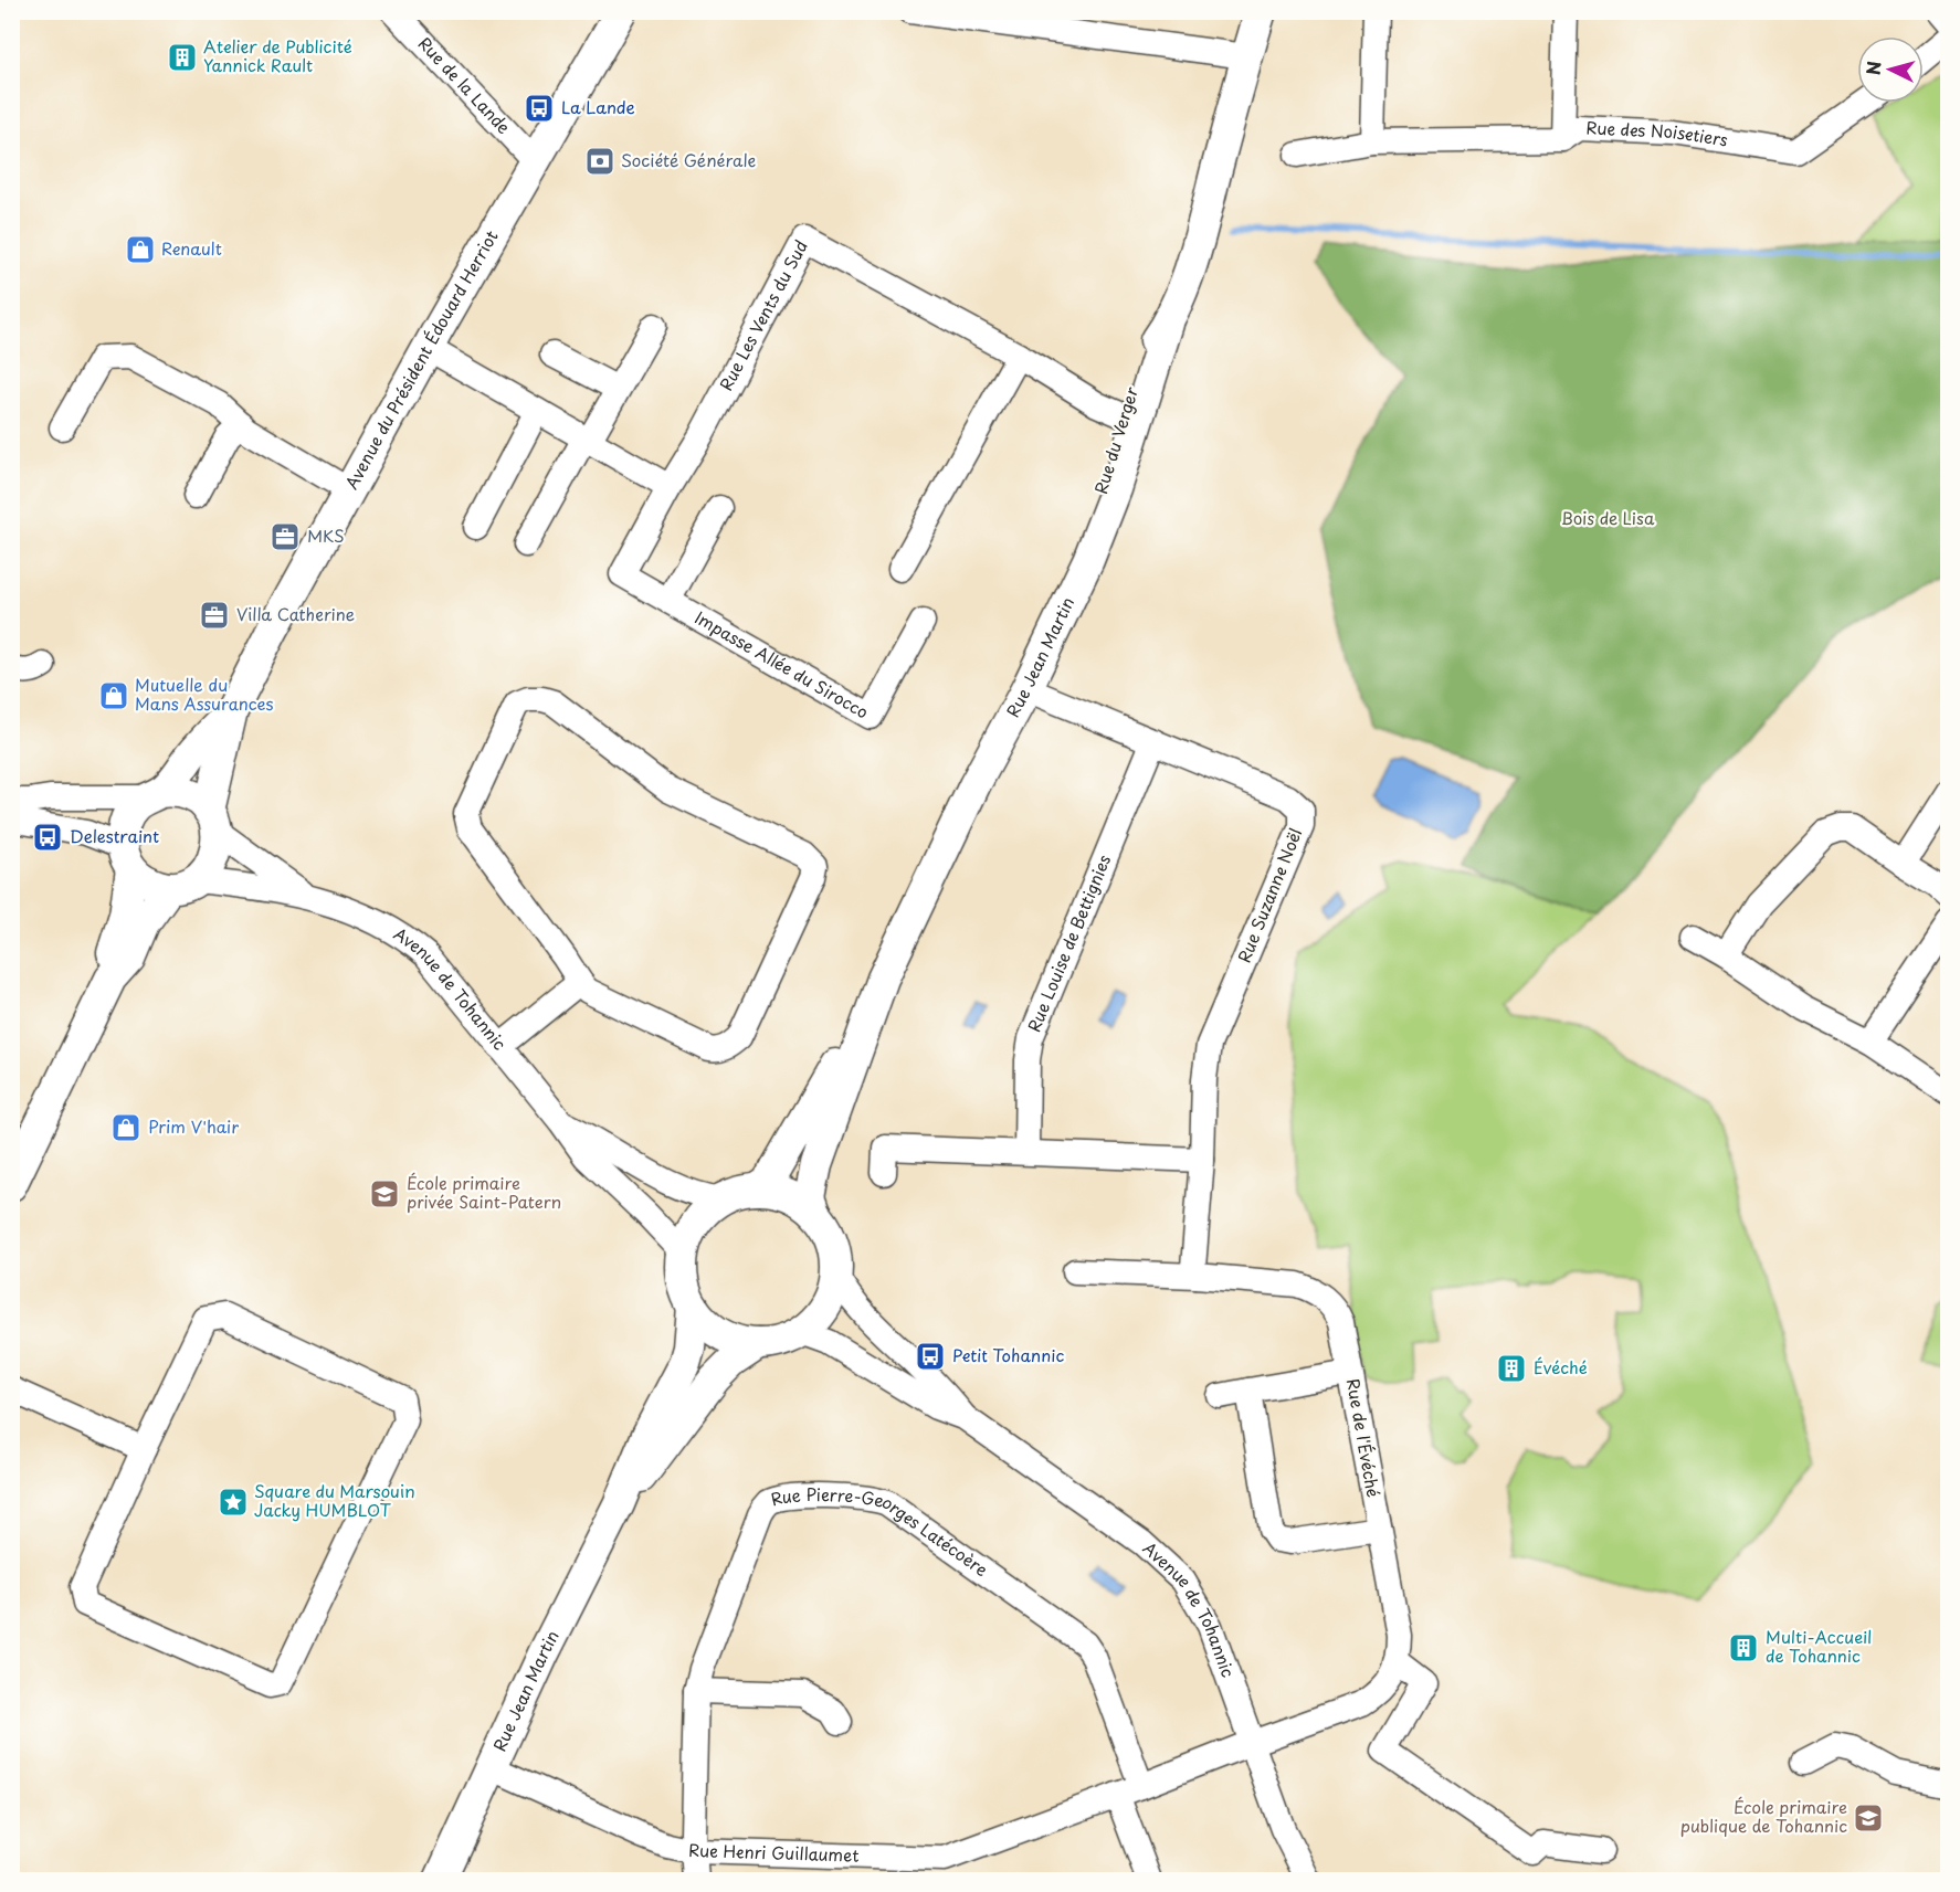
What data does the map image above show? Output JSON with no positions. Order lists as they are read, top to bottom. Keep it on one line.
{"streets":{"main road":["Avenue du Président Édouard Herriot","Rue du Verger","Rue Jean Martin"],"street":["Rue de la Lande","Rue des Noisetiers","Rue Les Vents du Sud","Impasse Allée du Sirocco","Rue Suzanne Noël","Rue Louise de Bettignies","Avenue de Tohannic","Rue de l'Évéché","Rue Pierre-Georges Latécoère","Rue Henri Guillaumet"]},"crossings":[["Rue de la Lande","Avenue du Président Édouard Herriot"],["Rue Les Vents du Sud","Rue du Verger"],["Rue Les Vents du Sud","Impasse Allée du Sirocco"],["Avenue du Président Édouard Herriot","Avenue de Tohannic"],["Rue du Verger","Rue Jean Martin"],["Rue Jean Martin","Rue Suzanne Noël"],["Rue Jean Martin","Avenue de Tohannic"],["Rue Jean Martin","Rue Henri Guillaumet"],["Rue Suzanne Noël","Rue Louise de Bettignies"],["Rue Suzanne Noël","Rue de l'Évéché"],["Avenue de Tohannic","Rue de l'Évéché"],["Avenue de Tohannic","Rue Henri Guillaumet"],["Rue de l'Évéché","Rue Henri Guillaumet"],["Rue Pierre-Georges Latécoère","Rue Henri Guillaumet"]],"parks":["Bois de Lisa"],"places":{"building":["Atelier de Publicité Yannick Rault","Évéché","Multi-Accueil de Tohannic"],"bus stop":["La Lande","Delestraint","Petit Tohannic"],"bank":["Société Générale"],"shop":["Renault","Mutuelle du Mans Assurances","Prim V'hair"],"office":["MKS","Villa Catherine"],"school or university":["École primaire privée Saint-Patern","École primaire publique de Tohannic"],"place":["Square du Marsouin Jacky HUMBLOT"]},"north":"left"}
